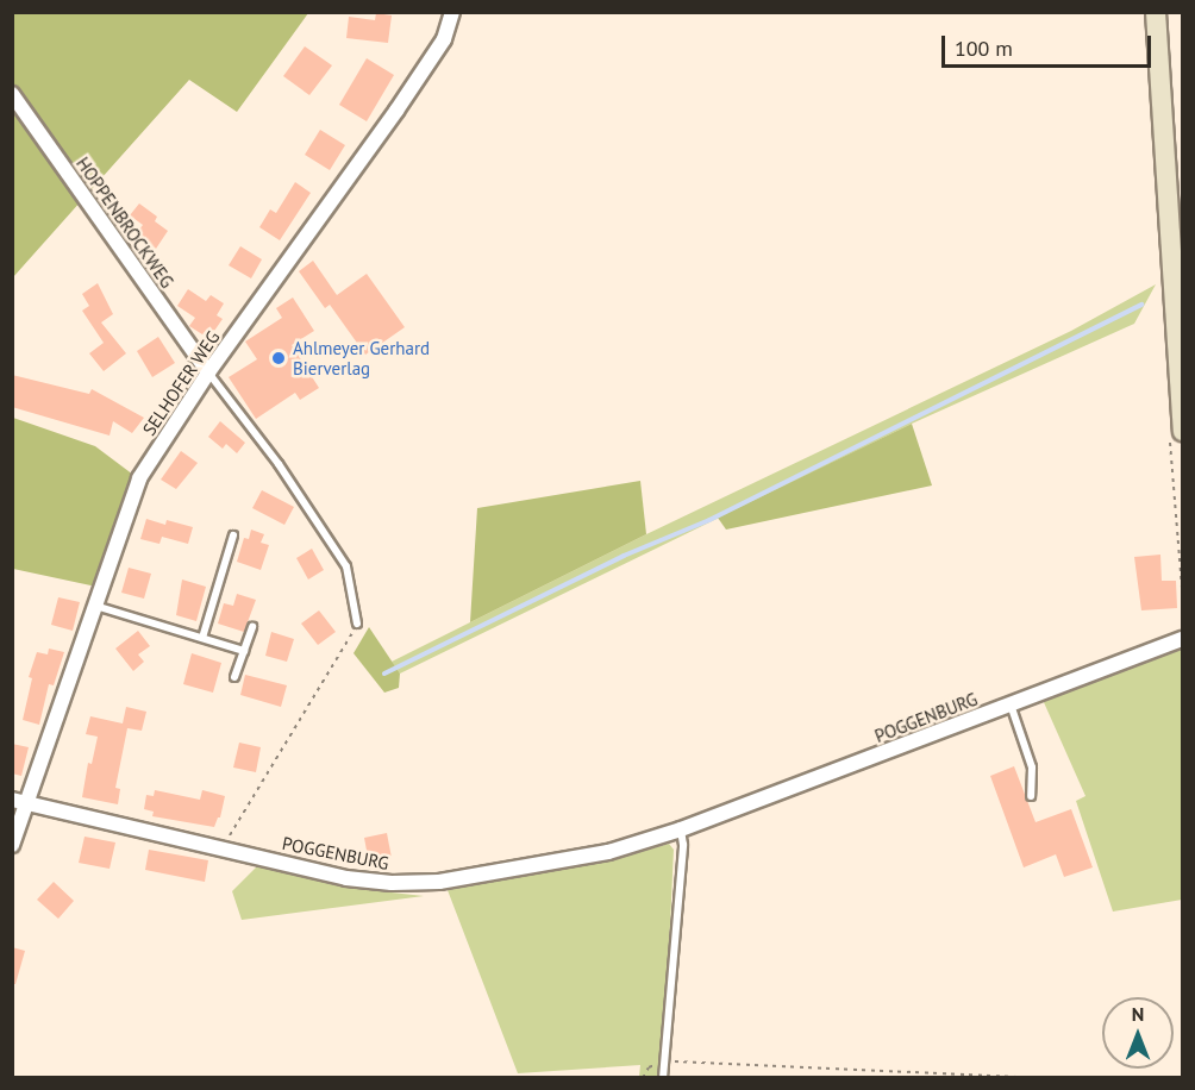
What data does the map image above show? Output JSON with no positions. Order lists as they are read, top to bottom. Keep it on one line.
{"streets":{"street":["HOPPENBROCKWEG","SELHOFER WEG","POGGENBURG"]},"crossings":[["HOPPENBROCKWEG","SELHOFER WEG"],["SELHOFER WEG","POGGENBURG"]],"places":["Ahlmeyer Gerhard Bierverlag"],"scale_bar":"100 m","north":"top"}
